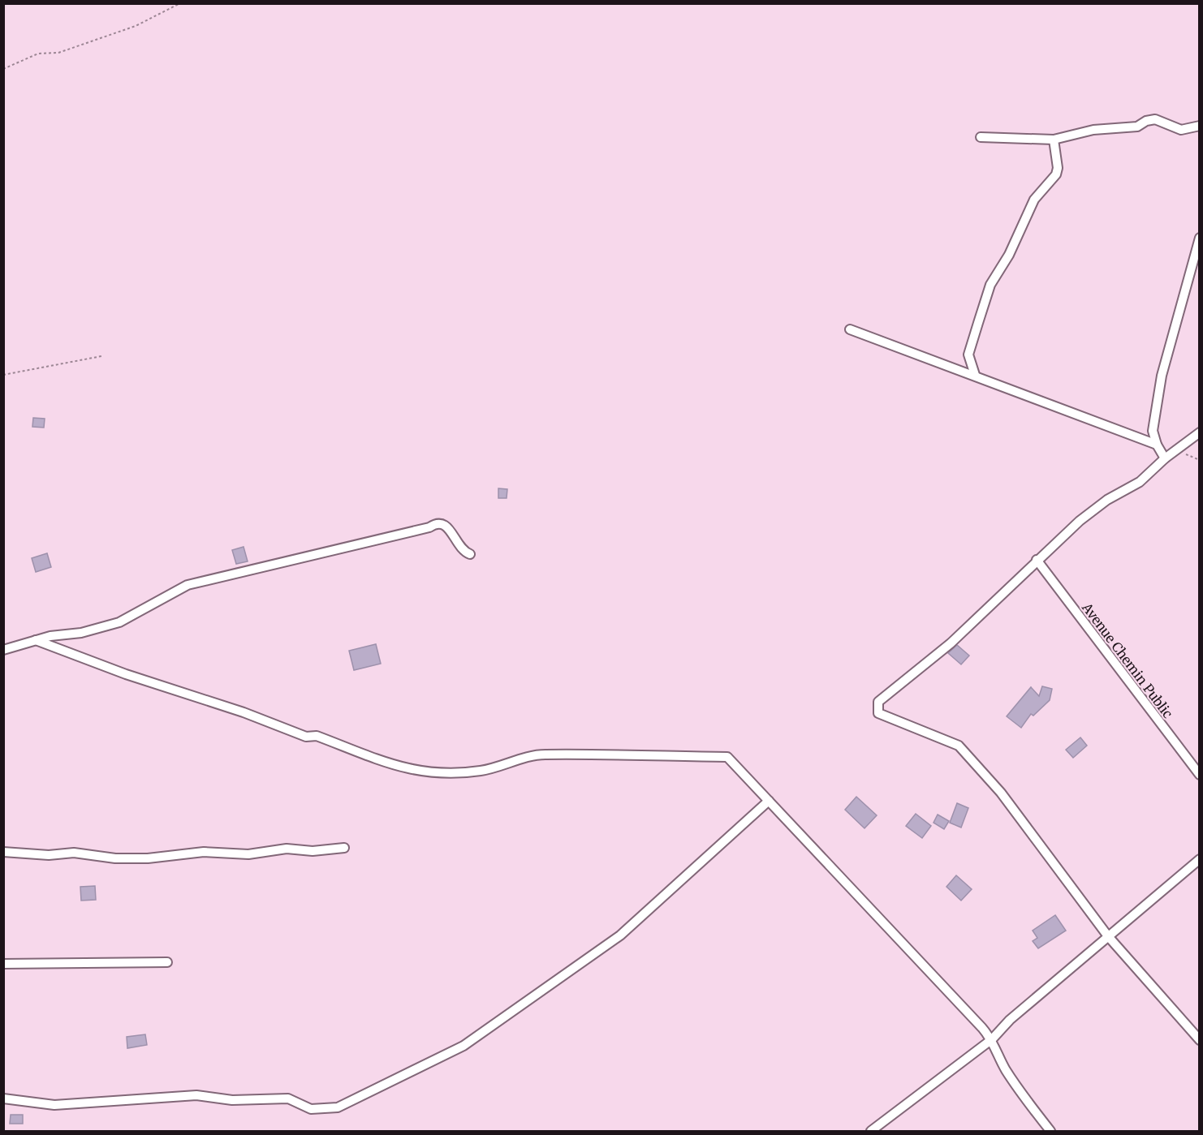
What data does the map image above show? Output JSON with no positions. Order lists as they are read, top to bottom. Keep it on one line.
{"streets":{"street":["Avenue Chemin Public"]}}
